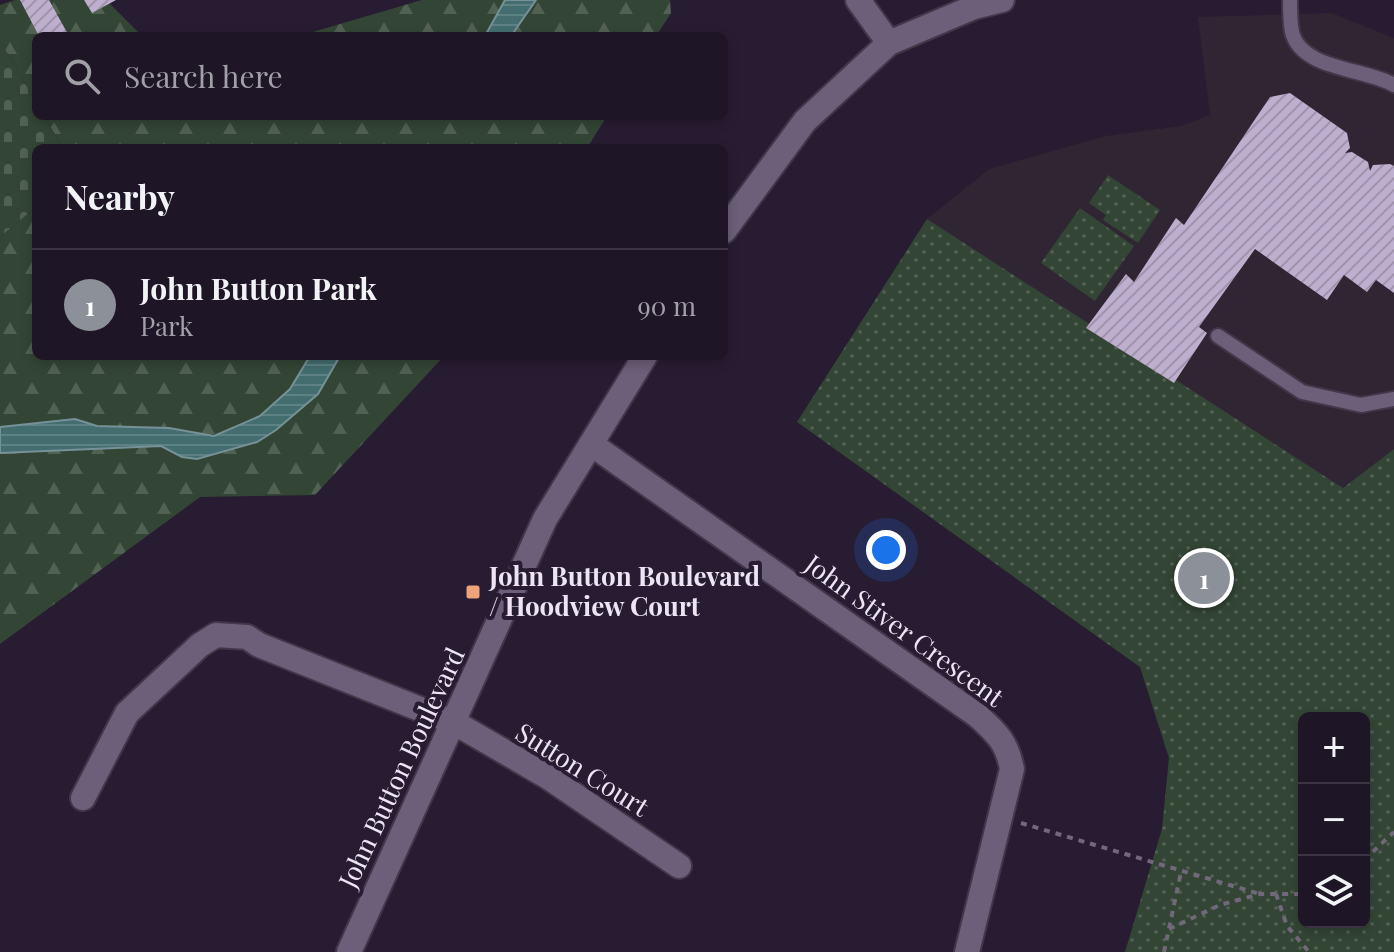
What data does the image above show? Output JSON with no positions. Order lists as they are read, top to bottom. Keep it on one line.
{"streets":{"street":["John Stiver Crescent","John Button Boulevard","Sutton Court"]},"crossings":[["John Stiver Crescent","John Button Boulevard"],["John Button Boulevard","Sutton Court"]],"places":{"transit":["John Button Boulevard / Hoodview Court"]},"page":{"search":"Search here","heading":"Nearby","list":[{"mark":"1","name":"John Button Park","note":"Park","value":"90 m"}],"pins":"1","map_buttons":["+","−"]}}
